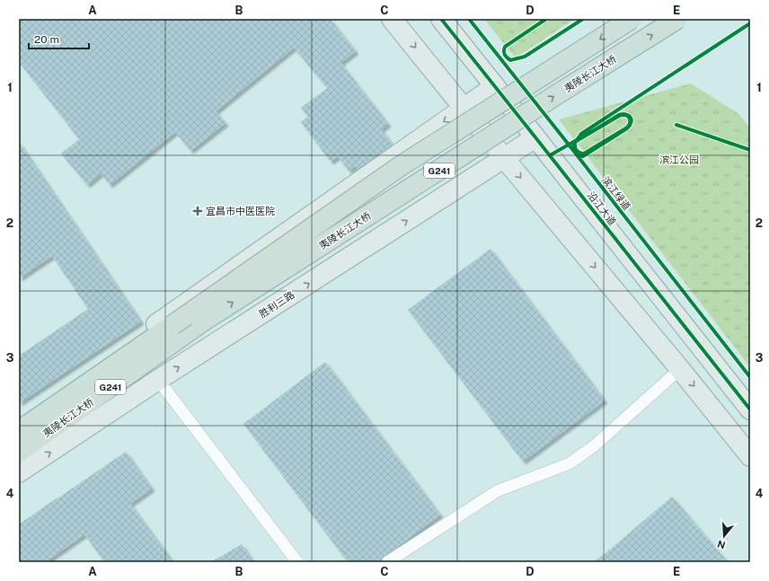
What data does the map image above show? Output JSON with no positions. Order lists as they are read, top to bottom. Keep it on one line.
{"streets":{"highway":["夷陵长江大桥","G241"],"main road":["沿江大道","胜利三路"],"cycle path":["滨江绿道"]},"crossings":[["沿江大道","胜利三路"]],"parks":["滨江公园"],"places":{"health":["宜昌市中医医院"]},"scale_bar":"20 m","north":"bottom","grid":{"columns":["A","B","C","D","E"],"rows":["1","2","3","4"]}}
